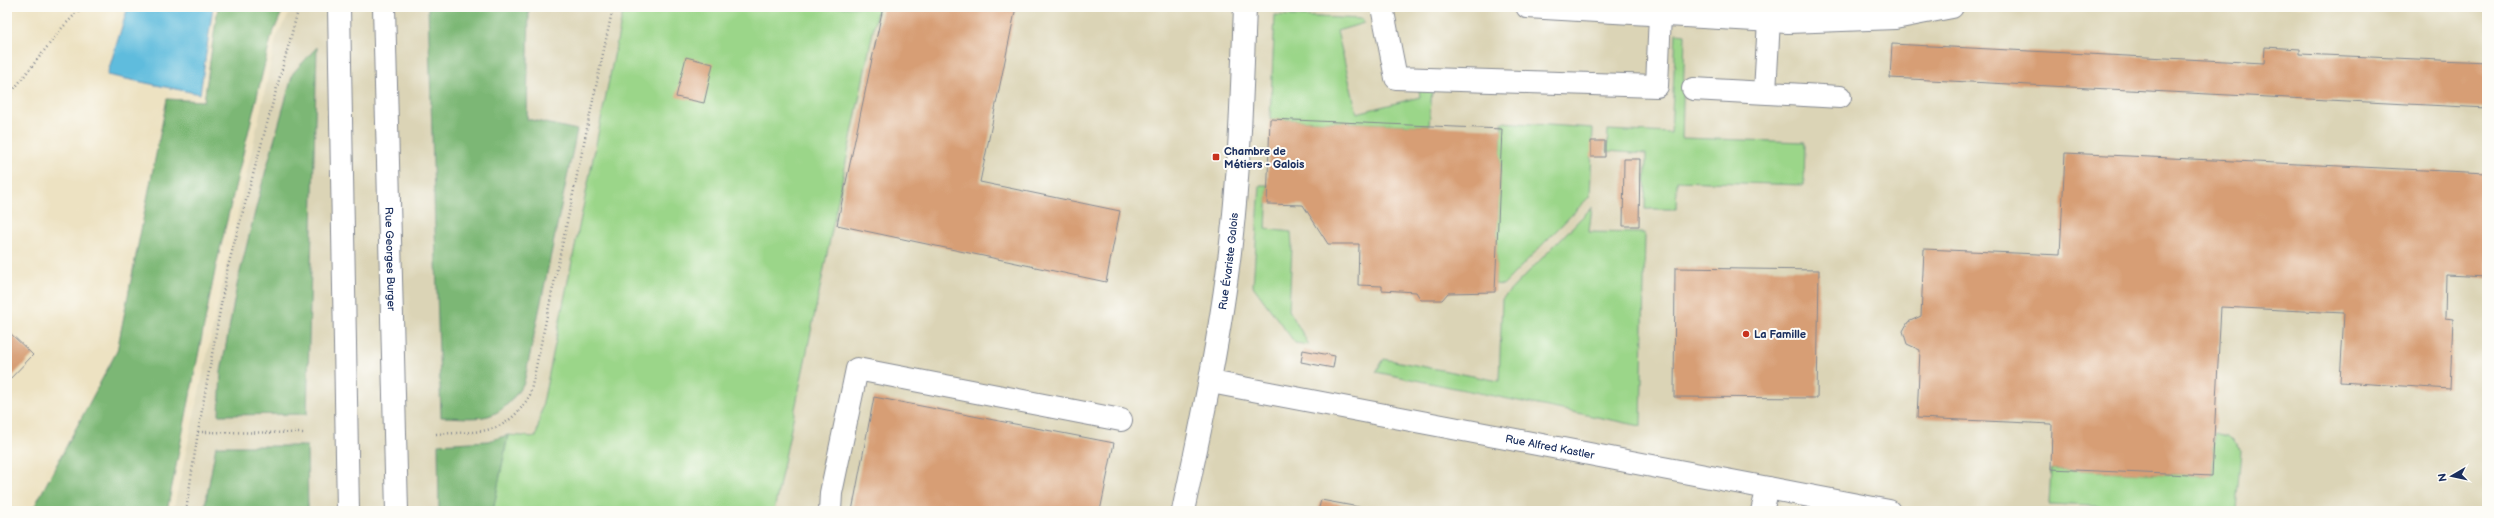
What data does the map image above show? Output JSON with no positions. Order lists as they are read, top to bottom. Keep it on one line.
{"streets":{"street":["Rue Georges Burger","Rue Évariste Galois","Rue Alfred Kastler"]},"crossings":[["Rue Évariste Galois","Rue Alfred Kastler"]],"places":{"transit":["Chambre de Métiers - Galois"],"other":["La Famille"]},"north":"left"}
